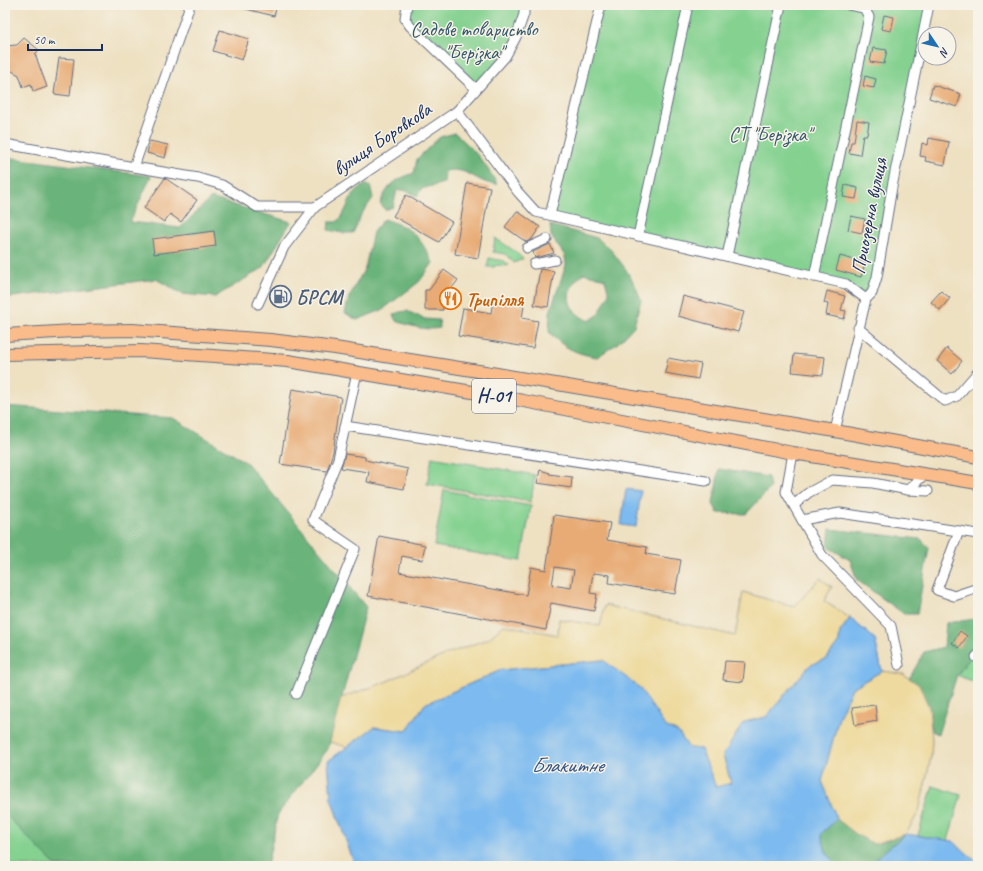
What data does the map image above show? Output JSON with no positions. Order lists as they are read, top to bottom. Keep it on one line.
{"streets":{"main road":["Н-01"],"street":["вулиця Боровкова","Приозерна вулиця"]},"crossings":[["Приозерна вулиця","Н-01"]],"water":["Блакитне"],"parks":["Садове товариство \"Берізка\"","СТ \"Берізка\""],"places":{"fuel station":["БРСМ"],"restaurant":["Трипілля"]},"scale_bar":"50 m","north":"bottom right"}
